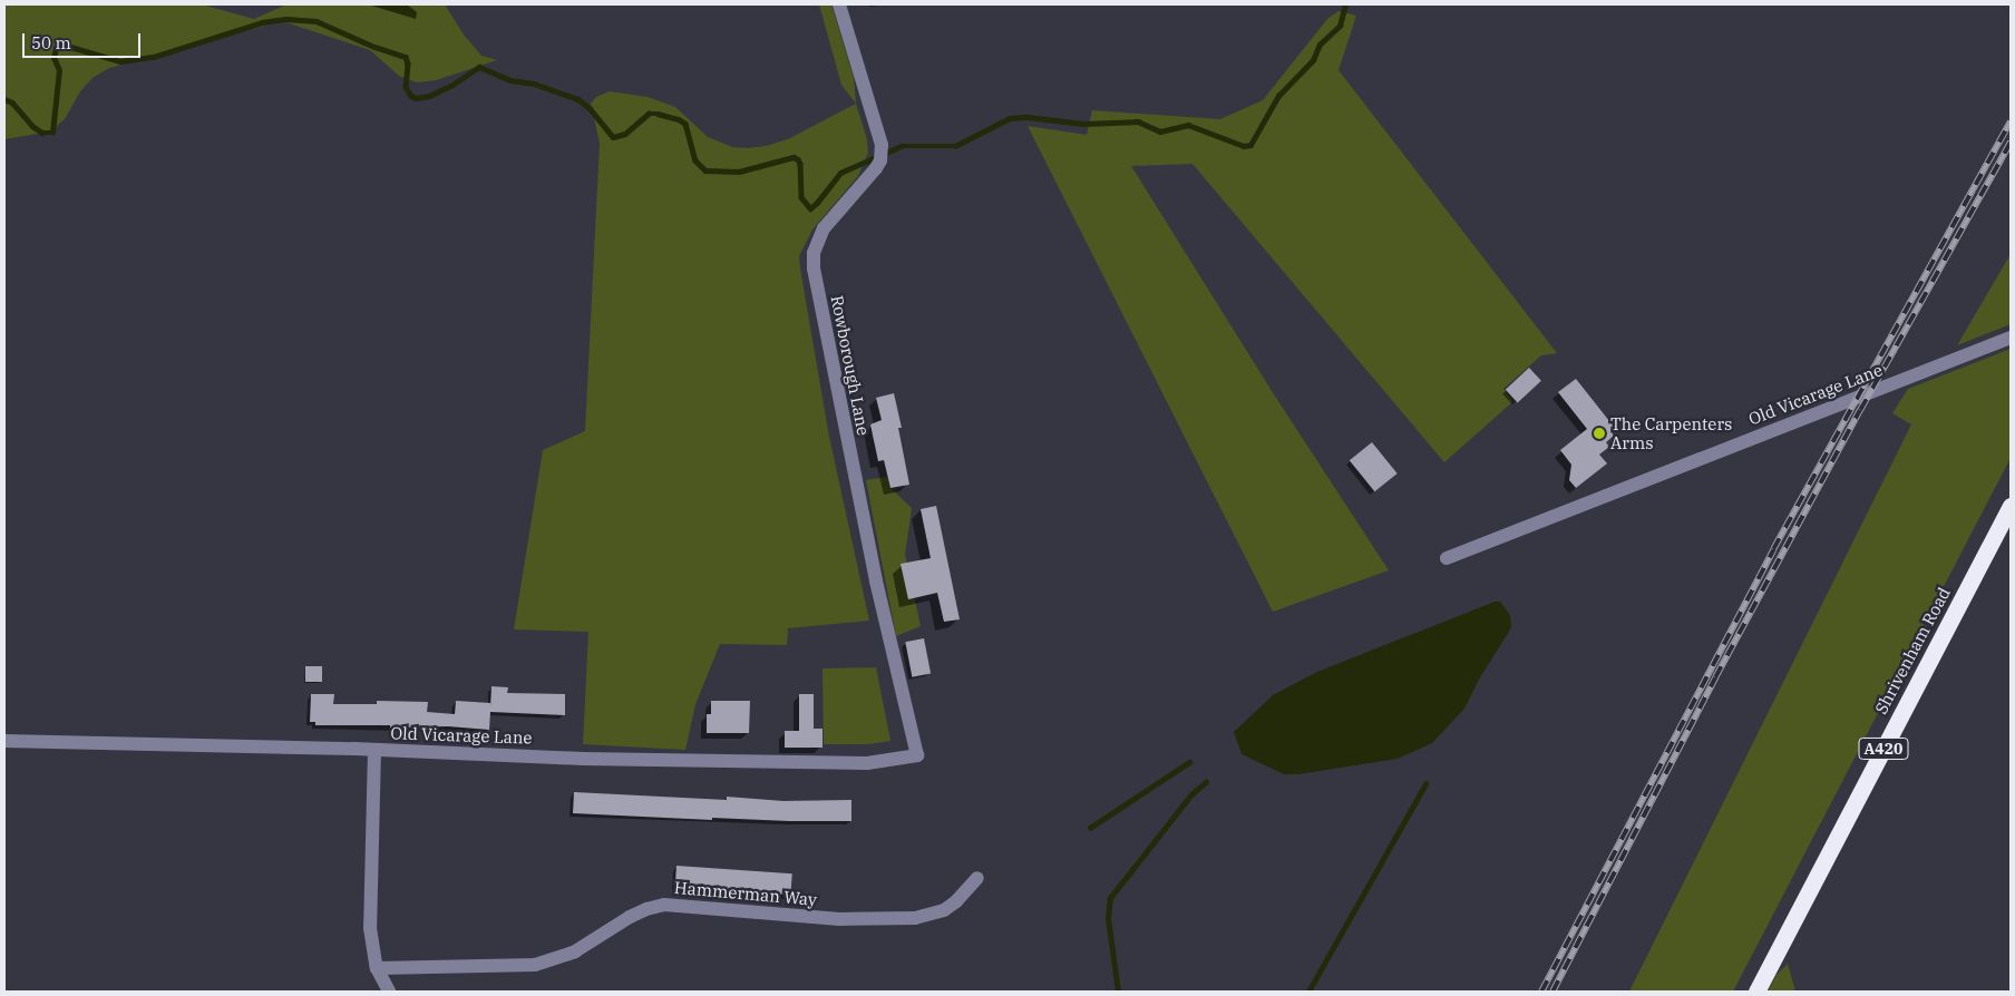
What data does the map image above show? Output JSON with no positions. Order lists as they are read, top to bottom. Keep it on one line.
{"streets":{"highway":["Shrivenham Road","A420"],"street":["Rowborough Lane","Old Vicarage Lane","Hammerman Way"]},"crossings":[["Rowborough Lane","Old Vicarage Lane"]],"places":["The Carpenters Arms"],"scale_bar":"50 m"}
